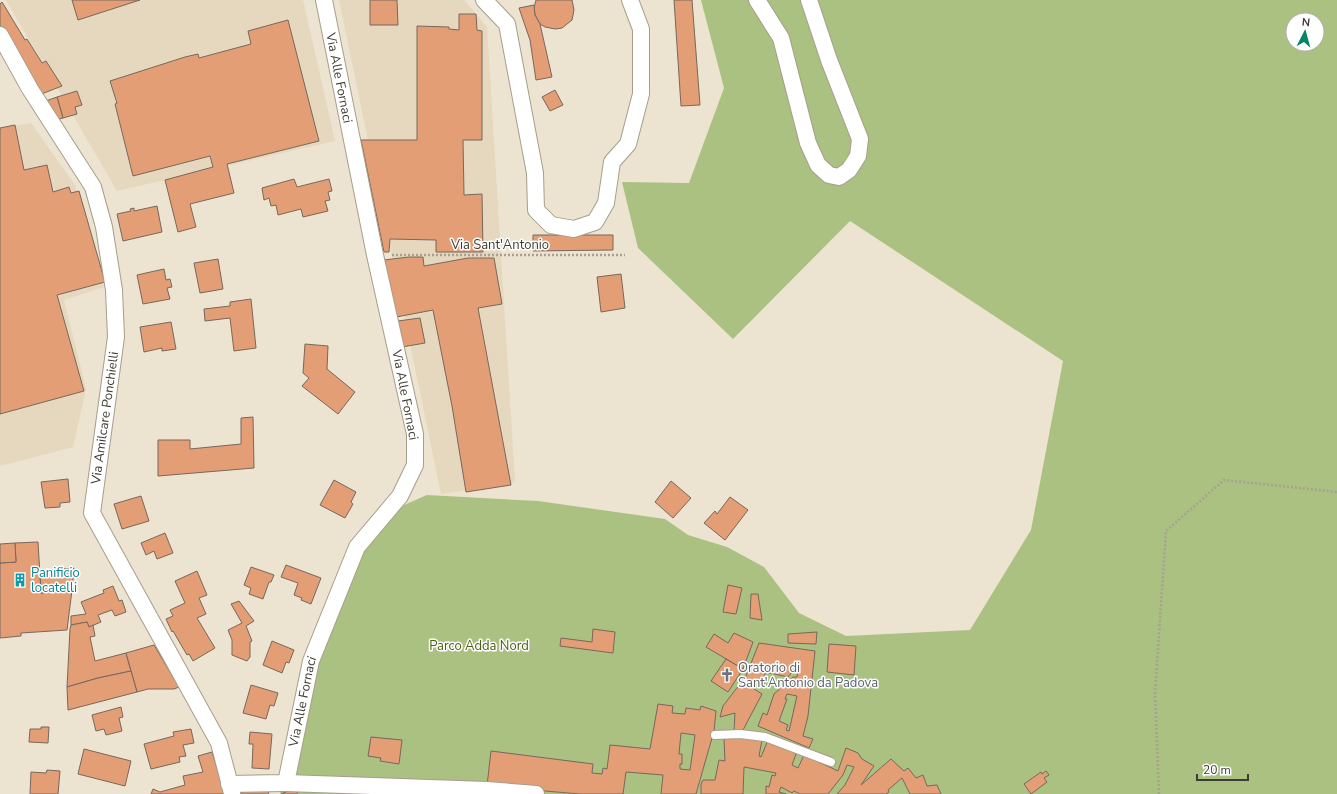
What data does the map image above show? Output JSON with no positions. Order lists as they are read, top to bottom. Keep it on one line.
{"streets":{"street":["Via Alle Fornaci","Via Amilcare Ponchielli"],"path":["Via Sant'Antonio"]},"crossings":[["Via Alle Fornaci","Via Sant'Antonio"]],"parks":["Parco Adda Nord"],"places":{"building":["Panificio locatelli"],"church":["Oratorio di Sant'Antonio da Padova"]},"scale_bar":"20 m","north":"top"}
